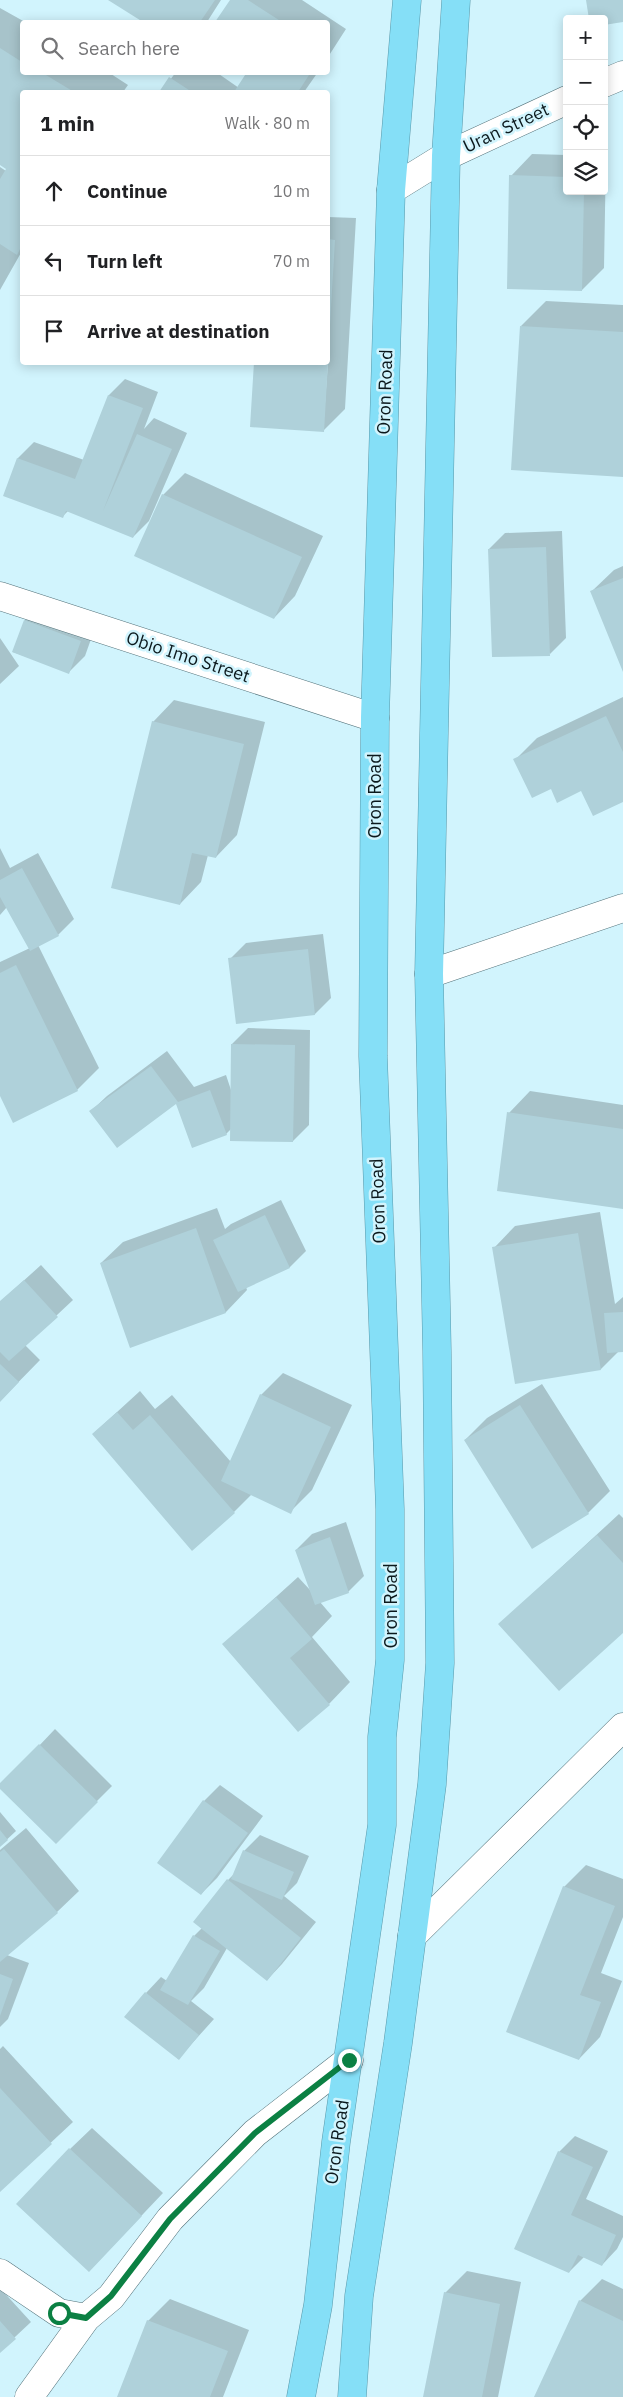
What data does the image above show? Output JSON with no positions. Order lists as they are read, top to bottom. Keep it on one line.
{"streets":{"highway":["Oron Road"],"street":["Uran Street","Obio Imo Street"]},"crossings":[["Uran Street","Oron Road"],["Oron Road","Obio Imo Street"]],"page":{"map_buttons":["+","−"],"search":"Search here","heading":["1 min","Walk · 80 m"],"list":[["Continue","10 m"],["Turn left","70 m"],"Arrive at destination"]}}
